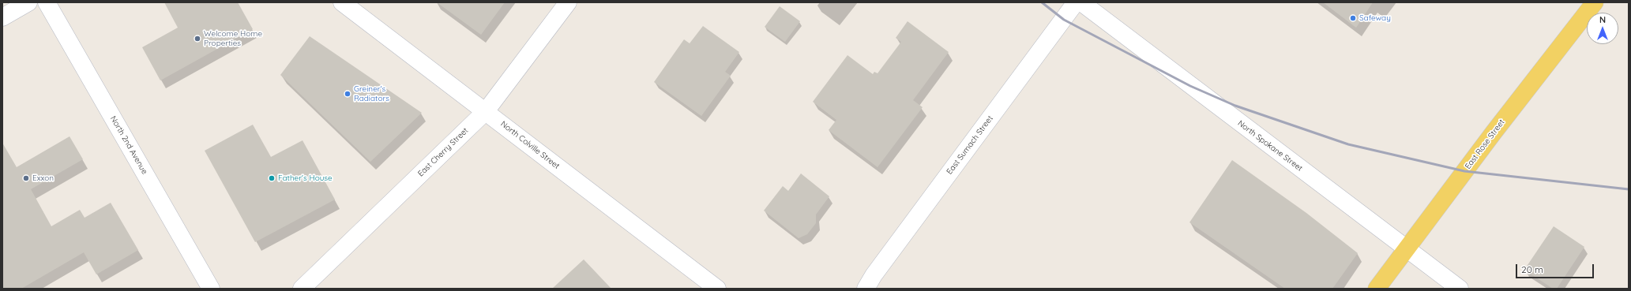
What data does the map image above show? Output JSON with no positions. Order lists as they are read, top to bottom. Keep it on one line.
{"streets":{"main road":["East Rose Street"],"street":["North 2nd Avenue","North Colville Street","East Sumach Street","North Spokane Street","East Cherry Street"]},"crossings":[["East Rose Street","North Spokane Street"],["North Colville Street","East Cherry Street"]],"places":["Safeway","Welcome Home Properties","Greiner's Radiators","Exxon","Father's House"],"scale_bar":"20 m","north":"top"}
